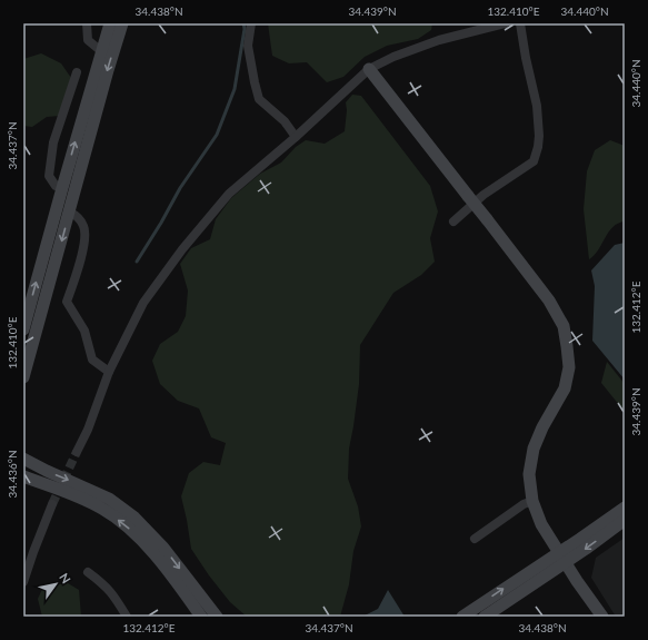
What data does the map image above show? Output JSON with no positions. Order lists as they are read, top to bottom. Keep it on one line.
{"north":"top right","coordinates":["34.438°N","34.439°N","132.410°E","34.440°N","34.437°N","132.412°E","34.436°N"]}
